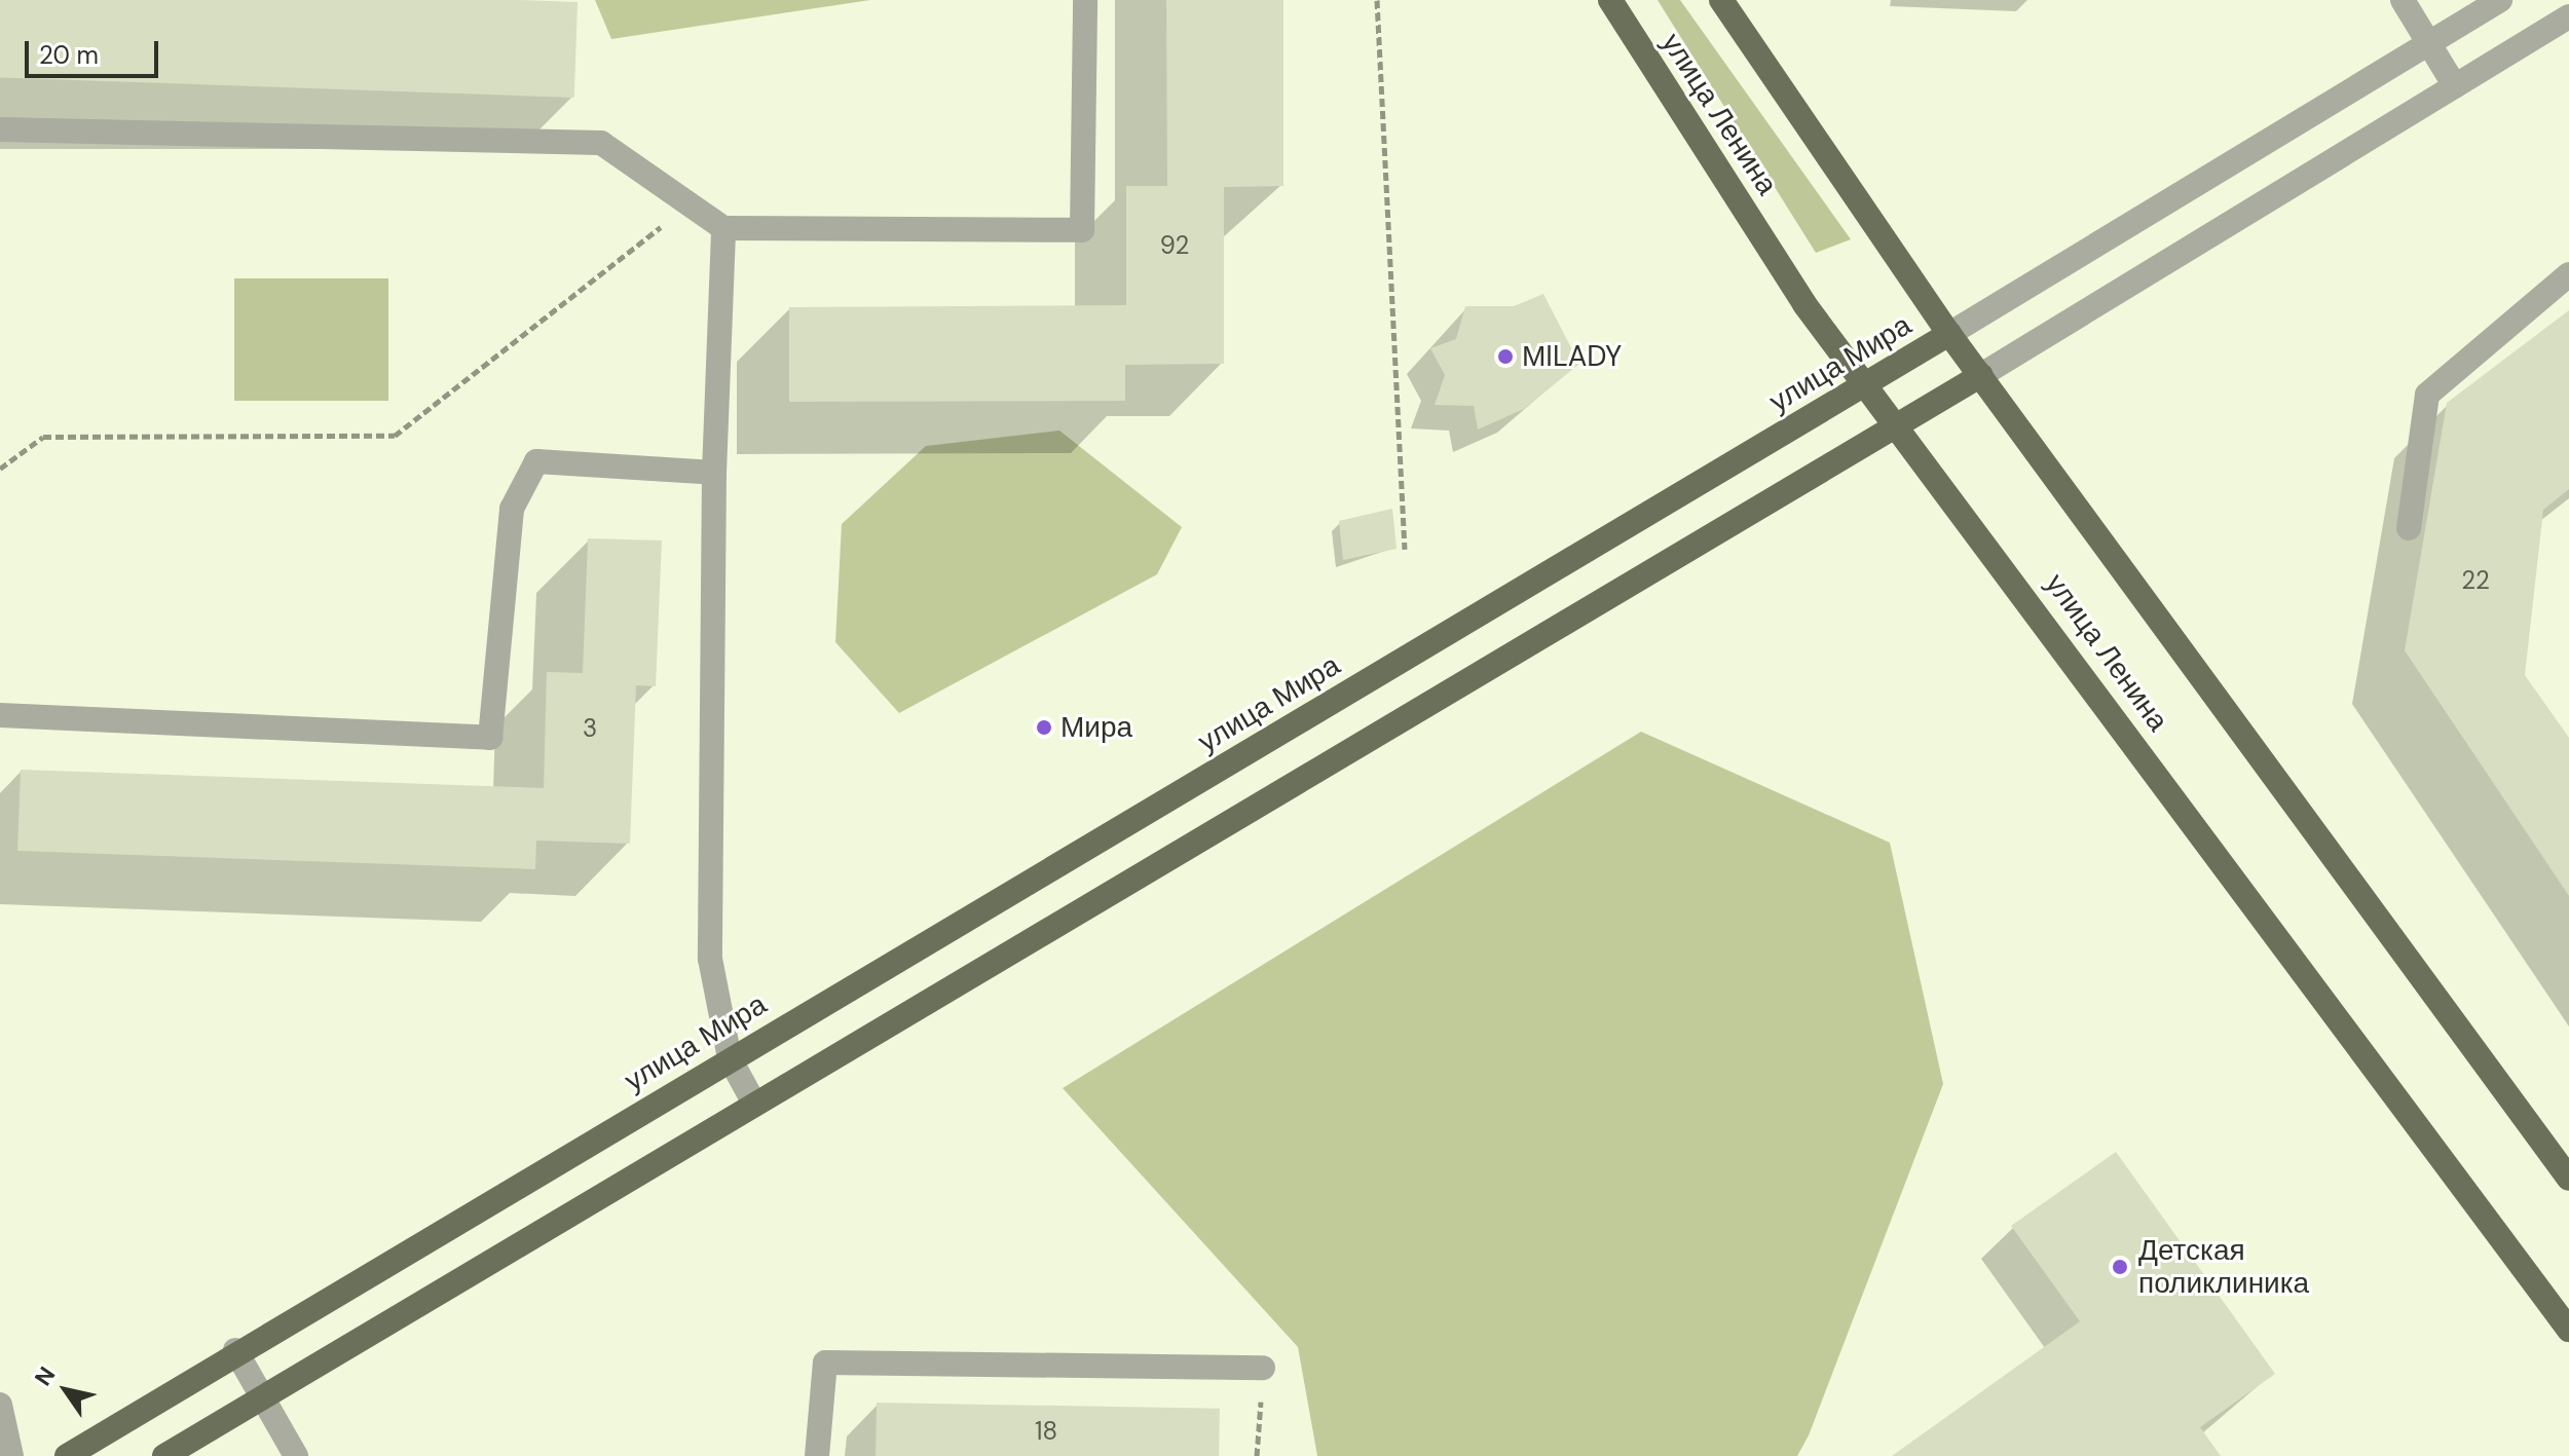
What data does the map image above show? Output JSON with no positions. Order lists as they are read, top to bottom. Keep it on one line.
{"streets":{"main road":["улица Ленина","улица Мира"]},"crossings":[["улица Ленина","улица Мира"]],"places":["МILADY","Мира","Детская поликлиника"],"house_numbers":["92","22","3","18"],"scale_bar":"20 m","north":"top left"}
